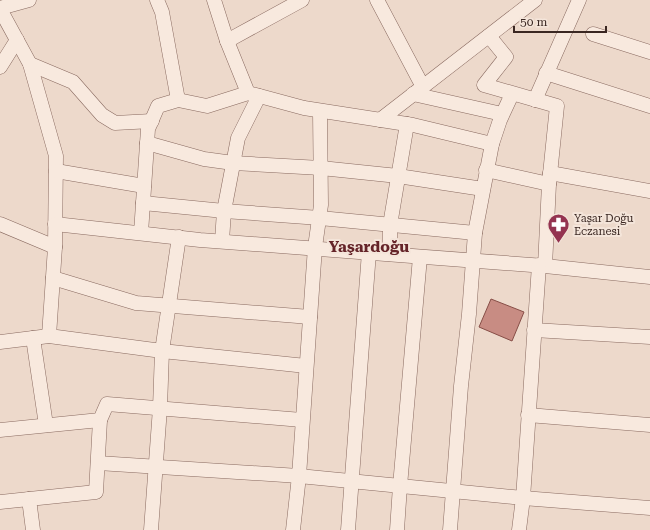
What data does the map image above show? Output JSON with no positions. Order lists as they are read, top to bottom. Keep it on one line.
{"districts":["Yaşardoğu"],"places":{"pharmacy":["Yaşar Doğu Eczanesi"]},"scale_bar":"50 m"}
